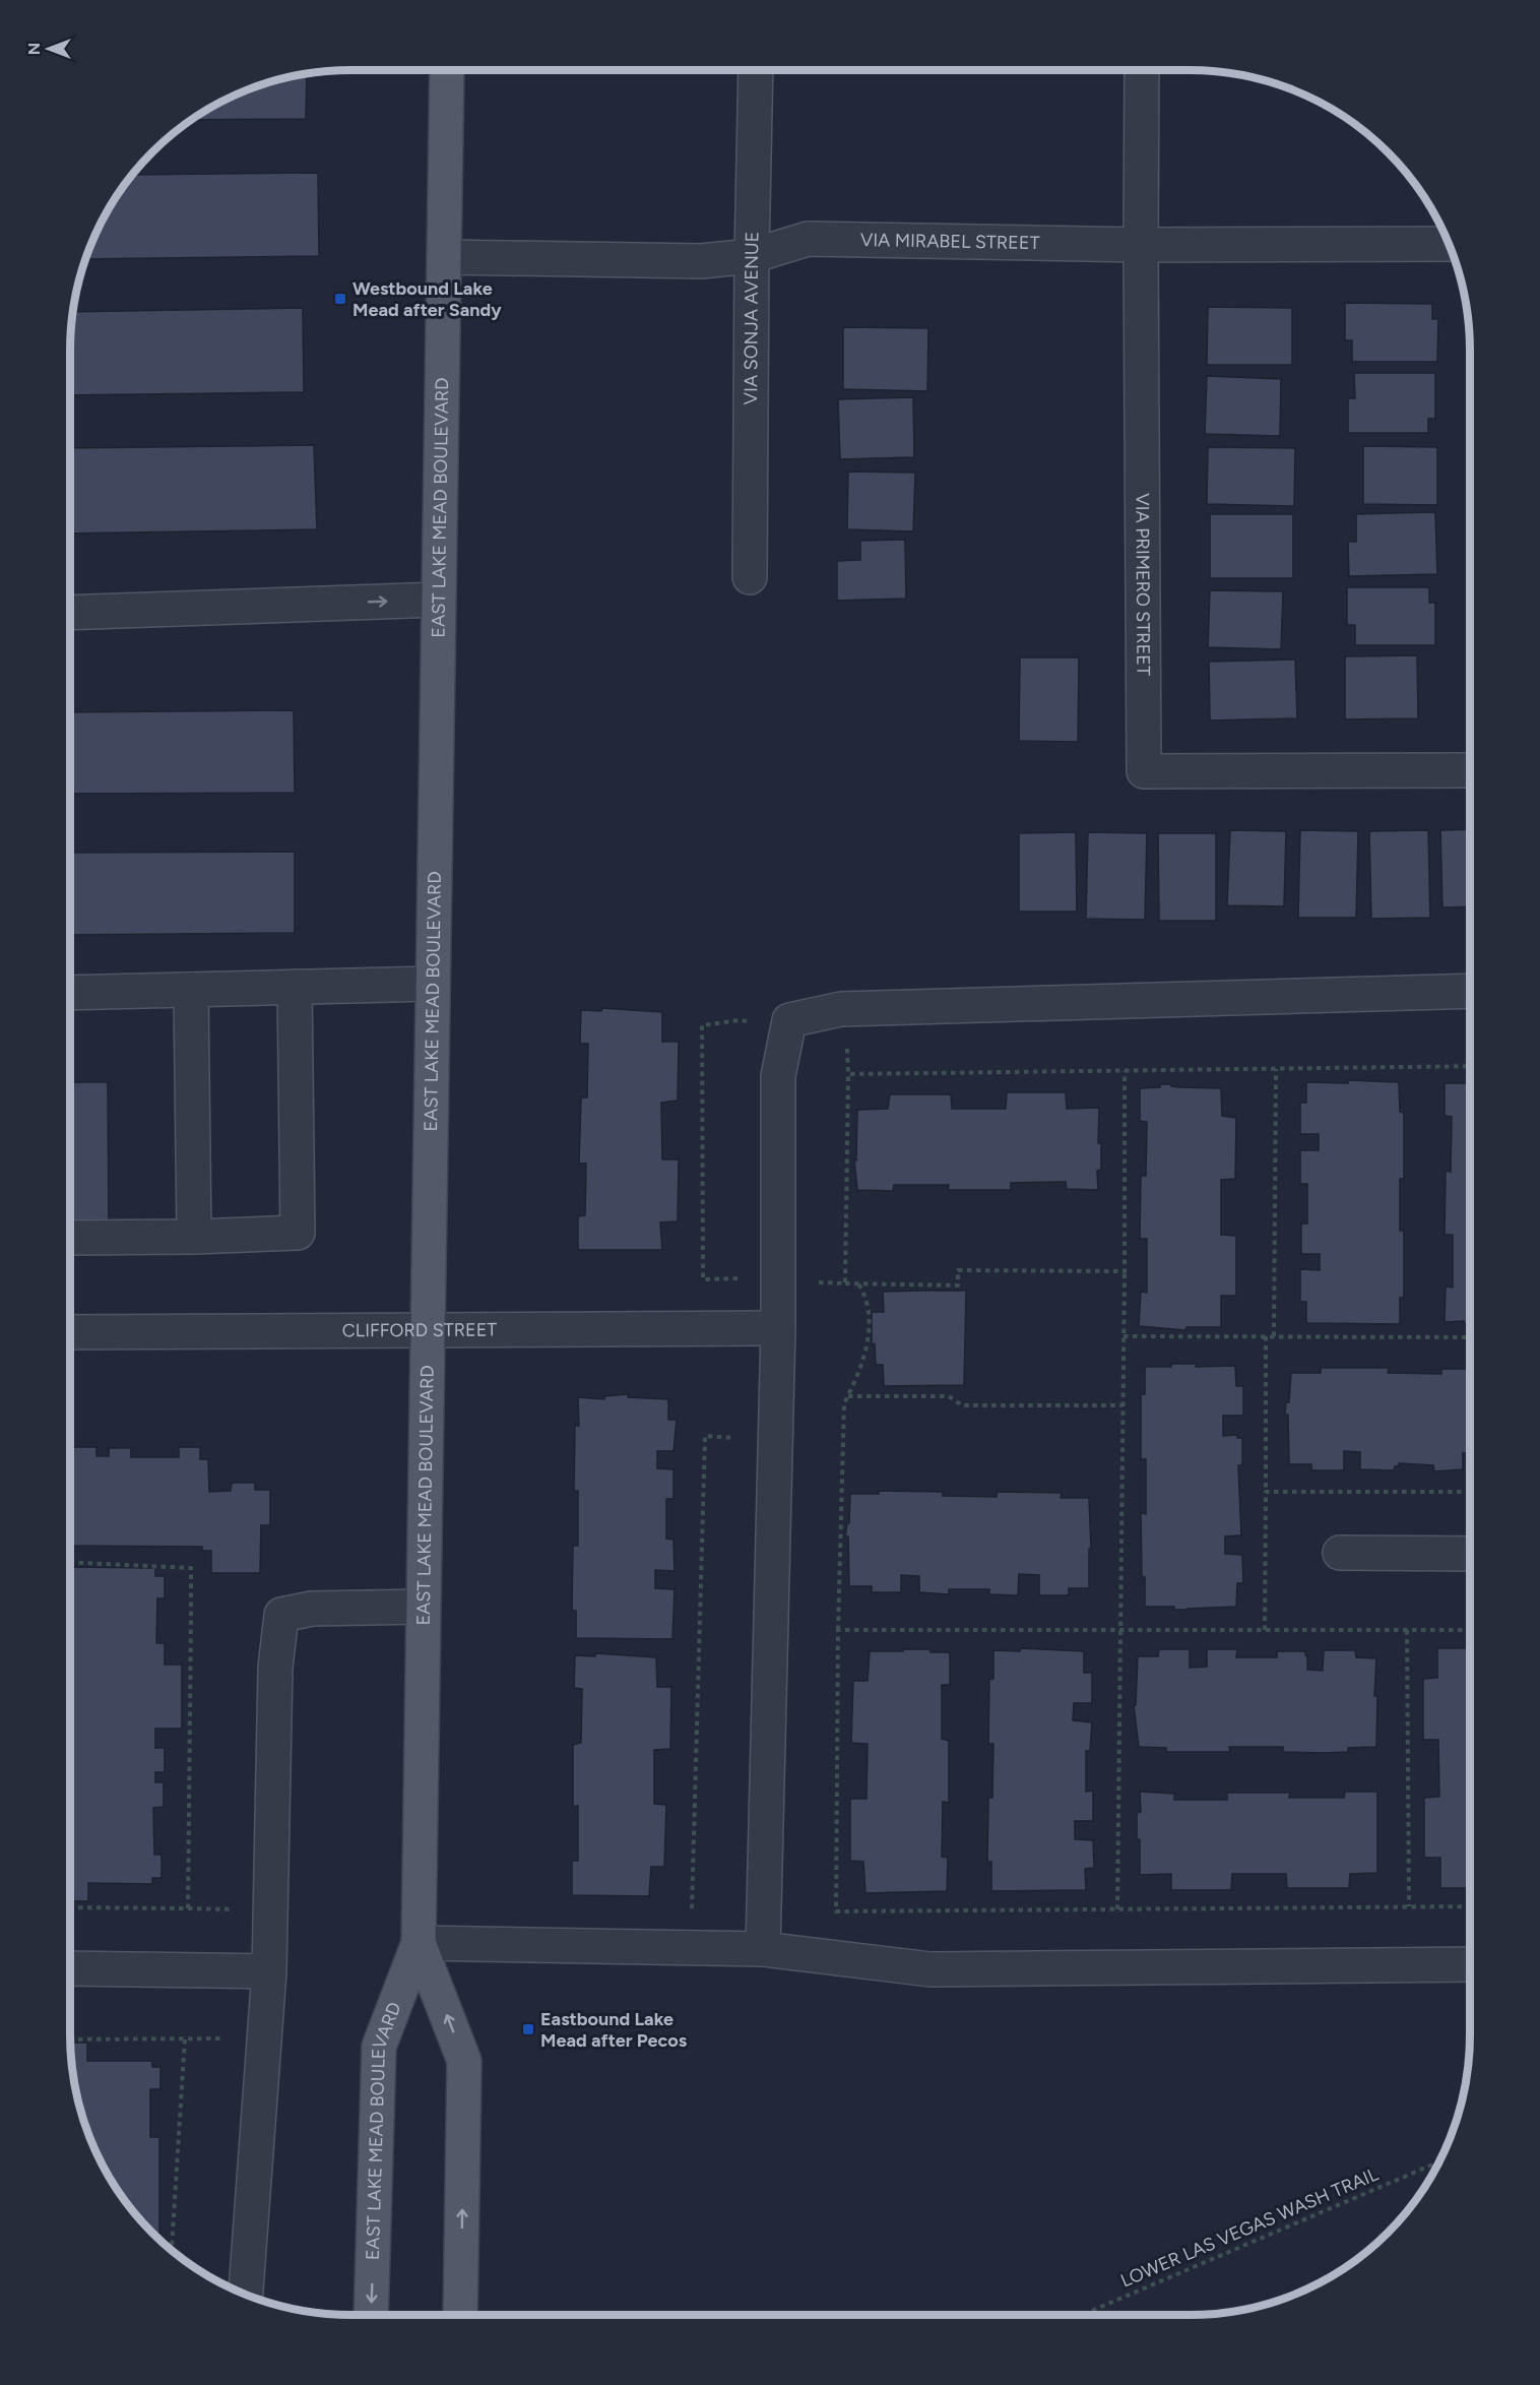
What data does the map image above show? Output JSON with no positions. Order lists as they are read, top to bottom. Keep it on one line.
{"streets":{"main road":["EAST LAKE MEAD BOULEVARD"],"street":["VIA MIRABEL STREET","VIA SONJA AVENUE","VIA PRIMERO STREET","CLIFFORD STREET"],"path":["LOWER LAS VEGAS WASH TRAIL"]},"crossings":[["VIA MIRABEL STREET","VIA SONJA AVENUE"],["VIA MIRABEL STREET","EAST LAKE MEAD BOULEVARD"],["VIA MIRABEL STREET","VIA PRIMERO STREET"],["EAST LAKE MEAD BOULEVARD","CLIFFORD STREET"]],"places":{"transit":["Westbound Lake Mead after Sandy","Eastbound Lake Mead after Pecos"]},"north":"left"}
